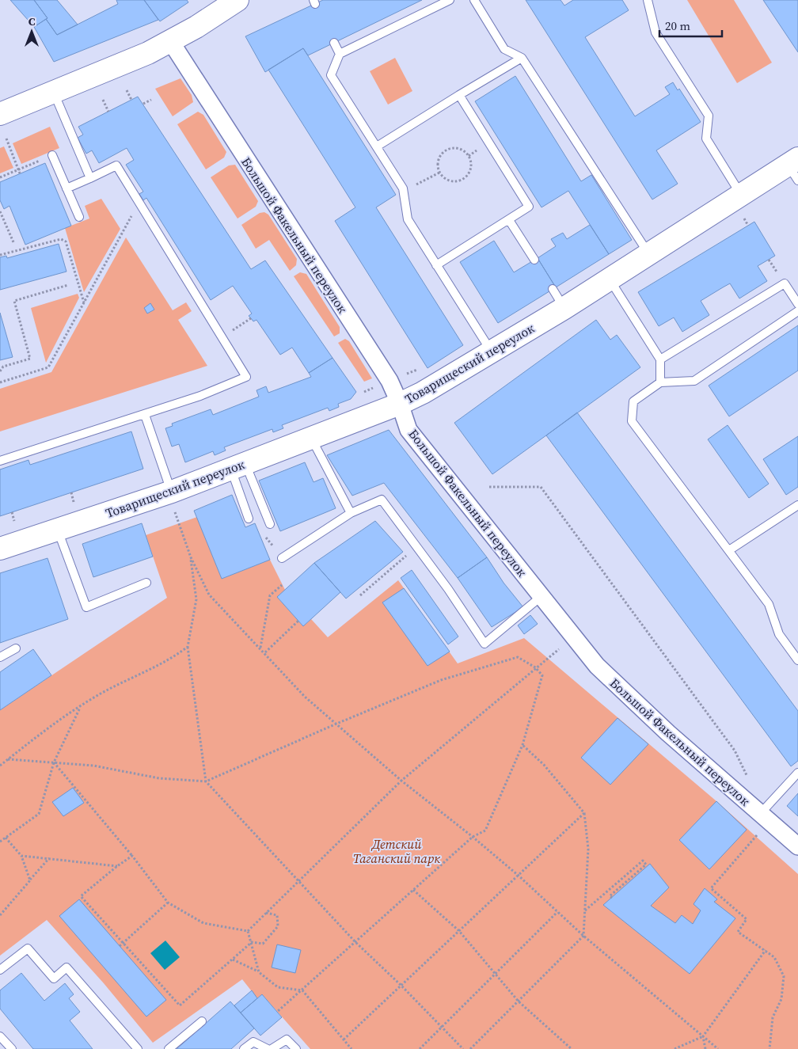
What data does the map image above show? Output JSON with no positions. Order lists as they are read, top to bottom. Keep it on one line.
{"streets":{"street":["Большой Факельный переулок","Товарищеский переулок"]},"crossings":[["Большой Факельный переулок","Товарищеский переулок"]],"parks":["Детский Таганский парк"],"scale_bar":"20 m","north":"top"}
